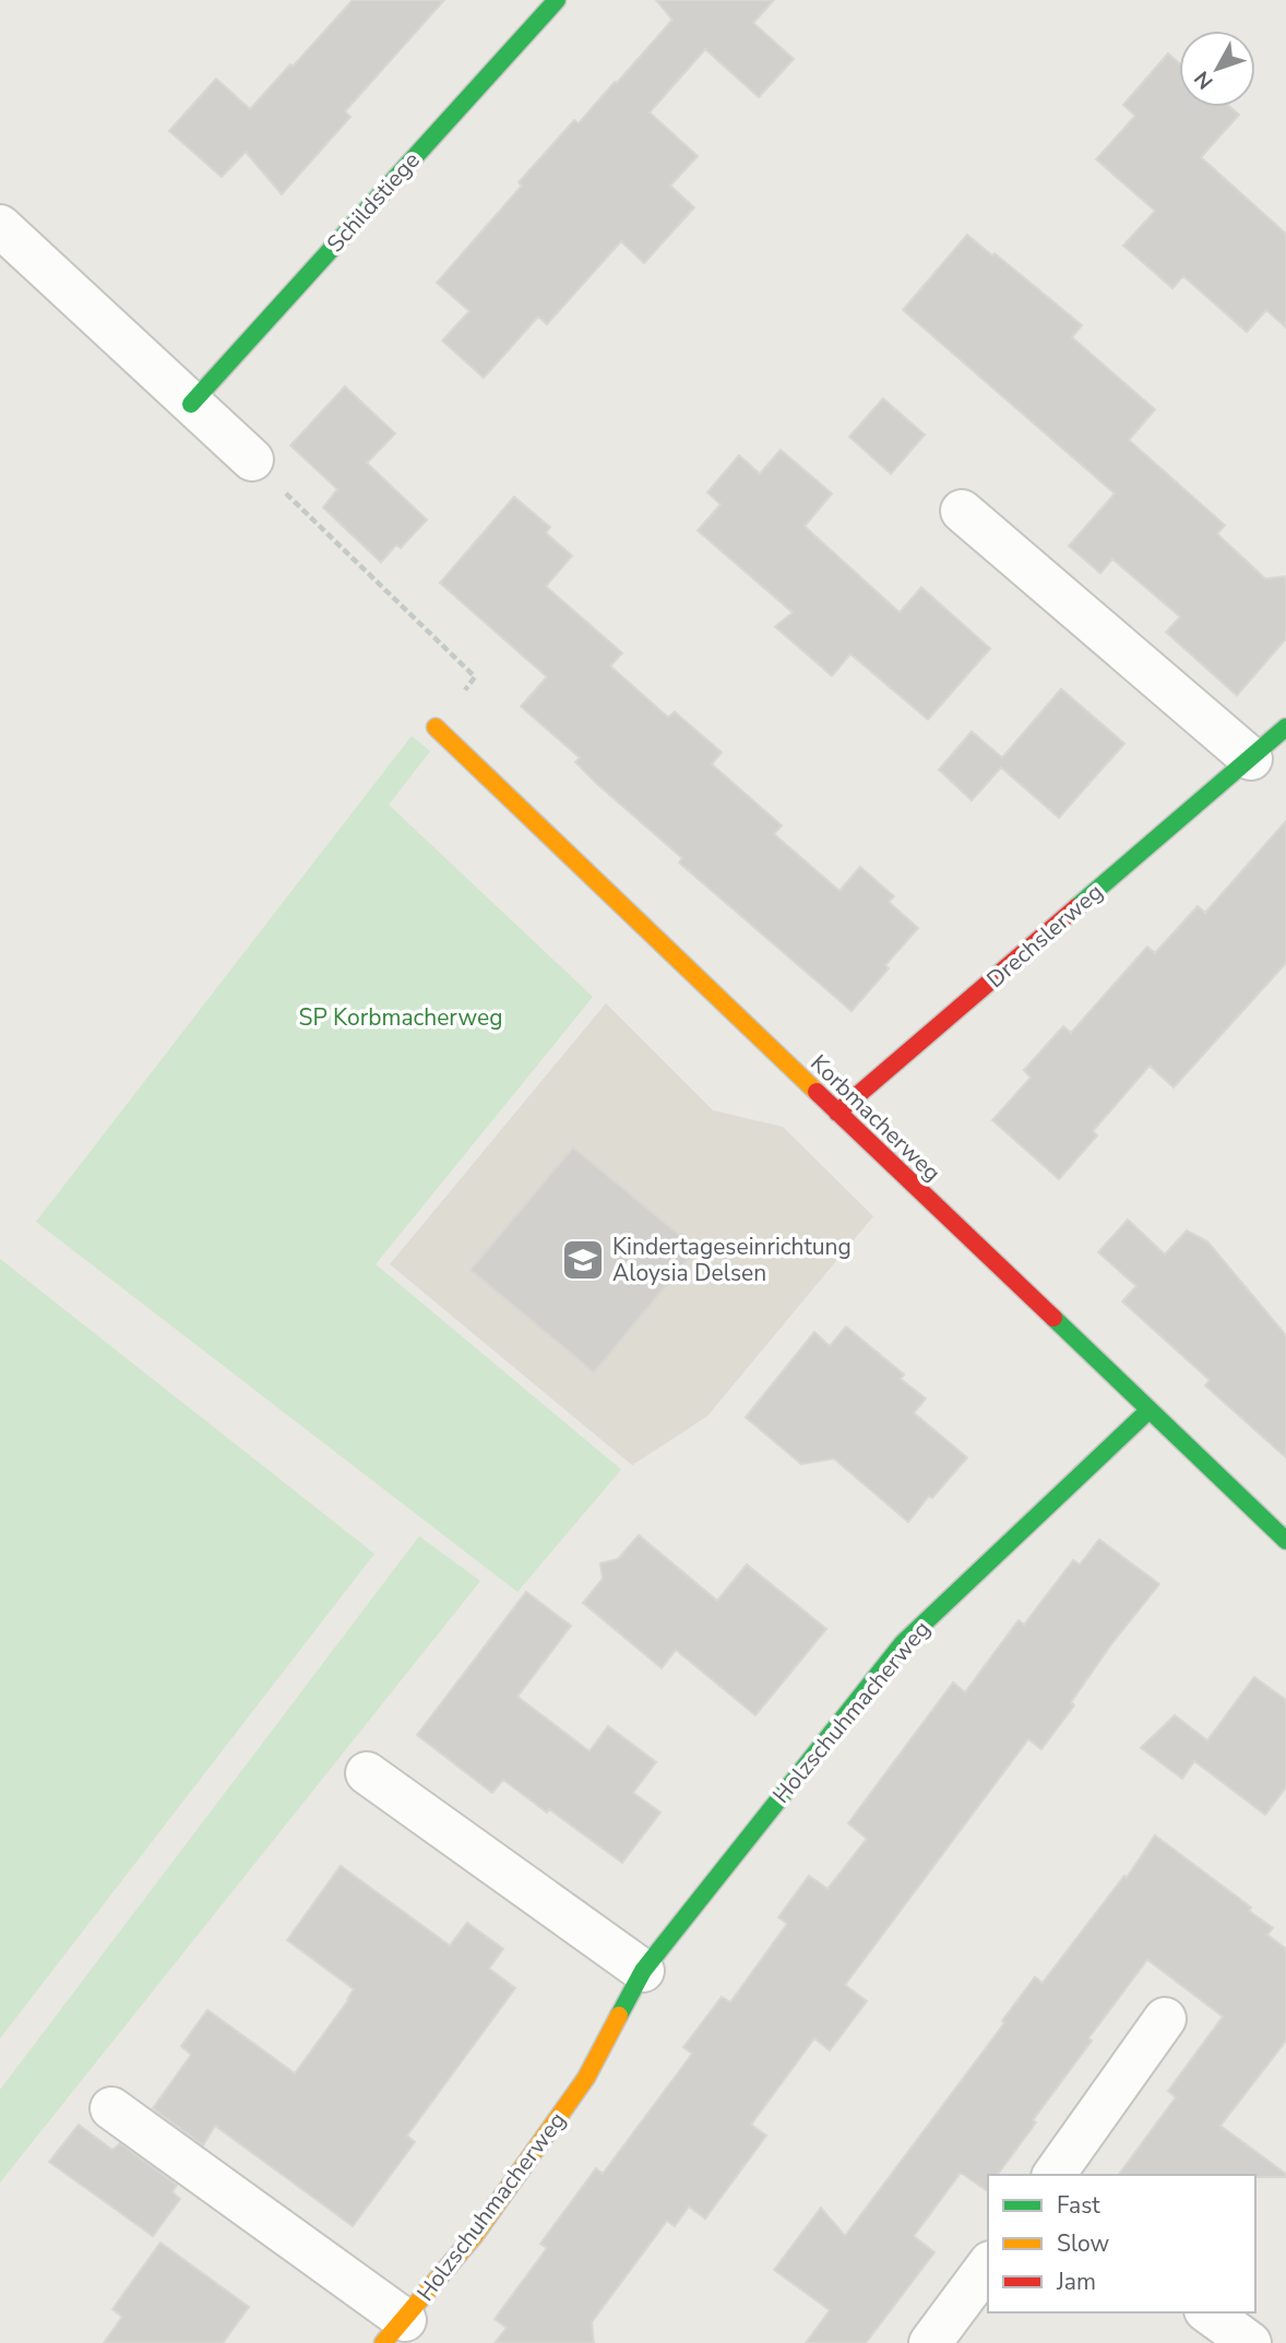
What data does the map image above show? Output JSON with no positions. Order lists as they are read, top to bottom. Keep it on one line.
{"streets":{"street":["Schildstiege","Drechslerweg","Korbmacherweg","Holzschuhmacherweg"]},"crossings":[["Drechslerweg","Korbmacherweg"],["Korbmacherweg","Holzschuhmacherweg"]],"parks":["SP Korbmacherweg"],"places":{"school or university":["Kindertageseinrichtung Aloysia Delsen"]},"legend":["Fast","Slow","Jam"],"north":"bottom left"}
